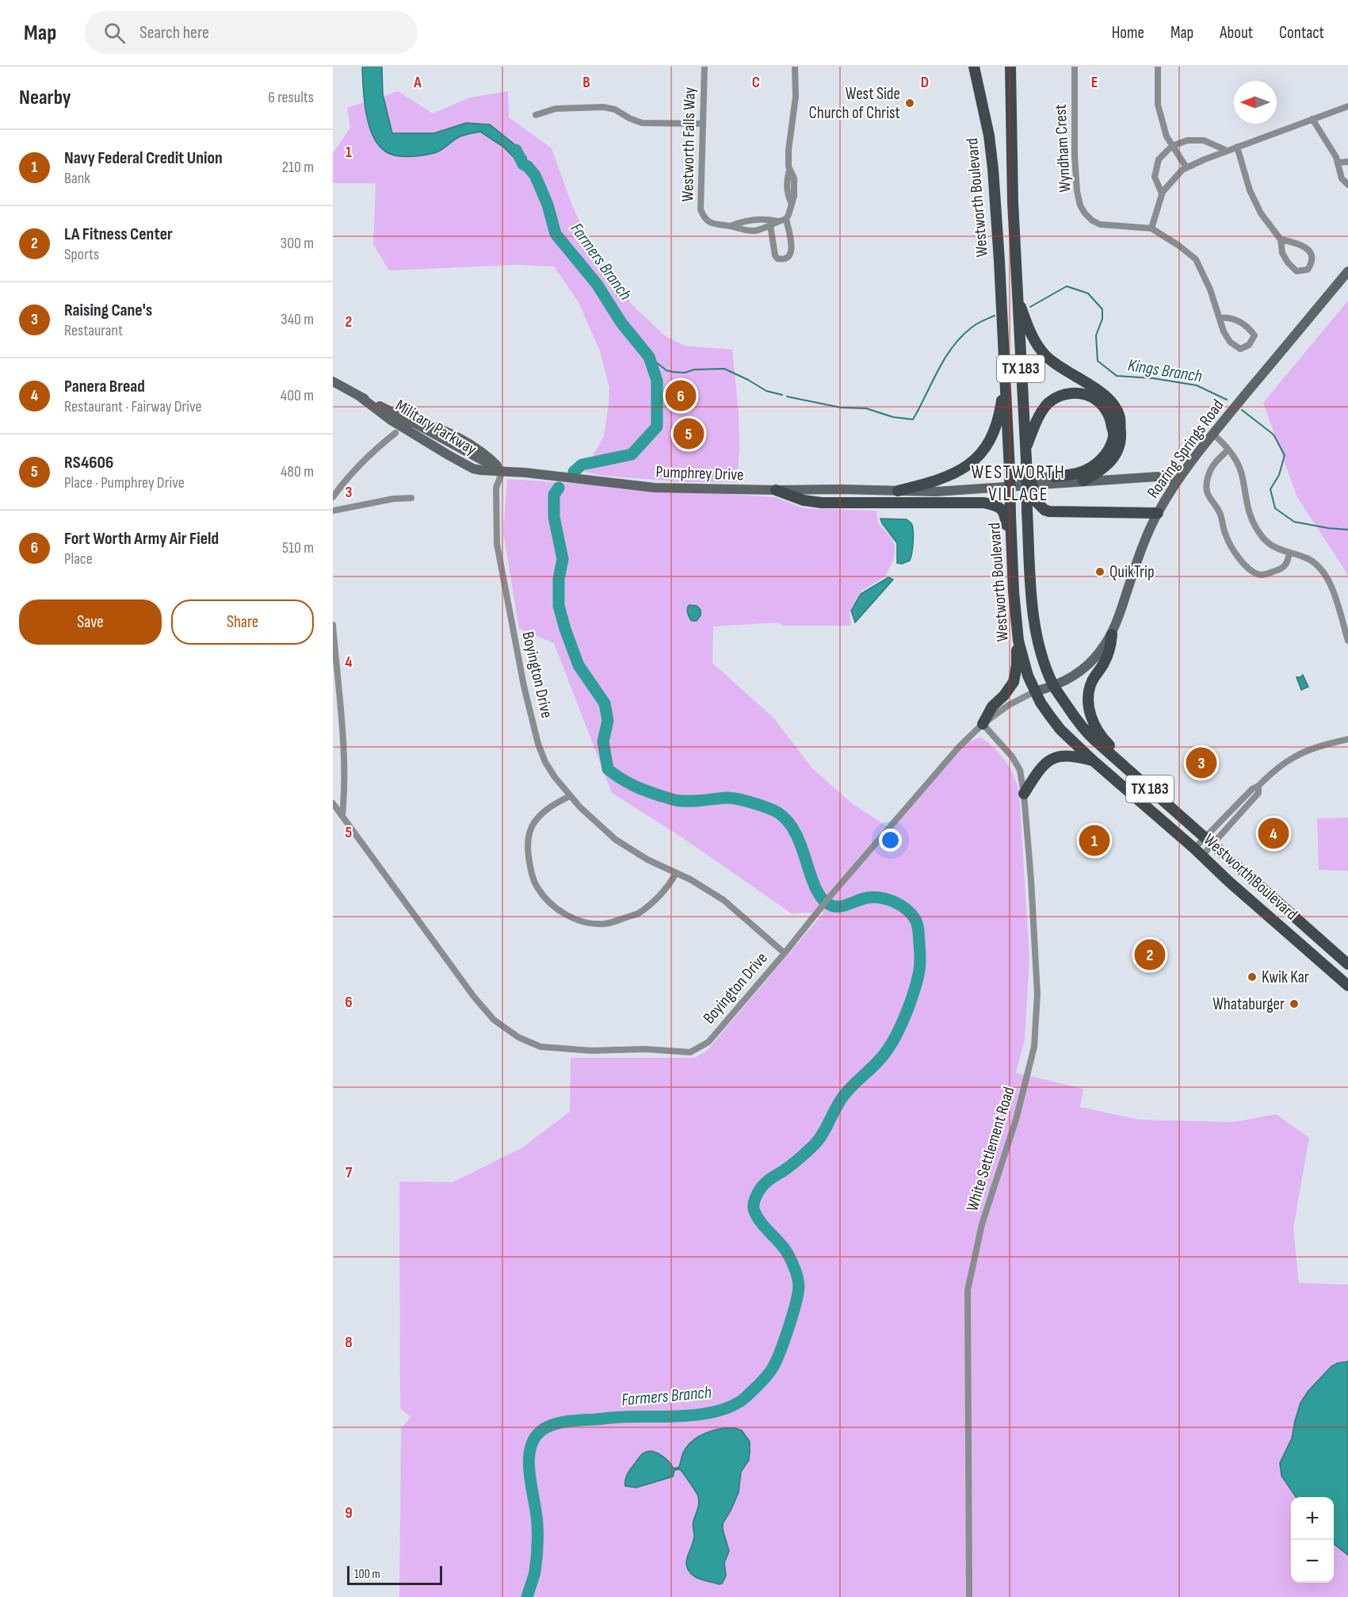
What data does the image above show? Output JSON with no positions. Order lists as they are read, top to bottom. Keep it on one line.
{"streets":{"main road":["Westworth Boulevard","TX 183"],"street":["Westworth Falls Way","Wyndham Crest","Military Parkway","Roaring Springs Road","Pumphrey Drive","Boyington Drive","White Settlement Road"]},"crossings":[["Westworth Boulevard","Roaring Springs Road"],["Military Parkway","Pumphrey Drive"],["Military Parkway","Boyington Drive"],["Pumphrey Drive","Boyington Drive"]],"districts":["WESTWORTH VILLAGE"],"water":["Farmers Branch","Kings Branch"],"places":["West Side Church of Christ","QuikTrip","Kwik Kar","Whataburger"],"scale_bar":"100 m","north":"left","page":{"header":"Map","search":"Search here","nav":["Home","Map","About","Contact"],"heading":["Nearby","6 results"],"list":[{"mark":"1","name":"Navy Federal Credit Union","note":"Bank","value":"210 m"},{"mark":"2","name":"LA Fitness Center","note":"Sports","value":"300 m"},{"mark":"3","name":"Raising Cane's","note":"Restaurant","value":"340 m"},{"mark":"4","name":"Panera Bread","note":"Restaurant · Fairway Drive","value":"400 m"},{"mark":"5","name":"RS4606","note":"Place · Pumphrey Drive","value":"480 m"},{"mark":"6","name":"Fort Worth Army Air Field","note":"Place","value":"510 m"}],"pins":["6","5","3","4","1","2"],"buttons":["Save","Share"],"map_buttons":["+","−"],"scale":"100 m"},"grid":{"columns":["A","B","C","D","E"],"rows":["1","2","3","4","5","6","7","8","9"]}}
